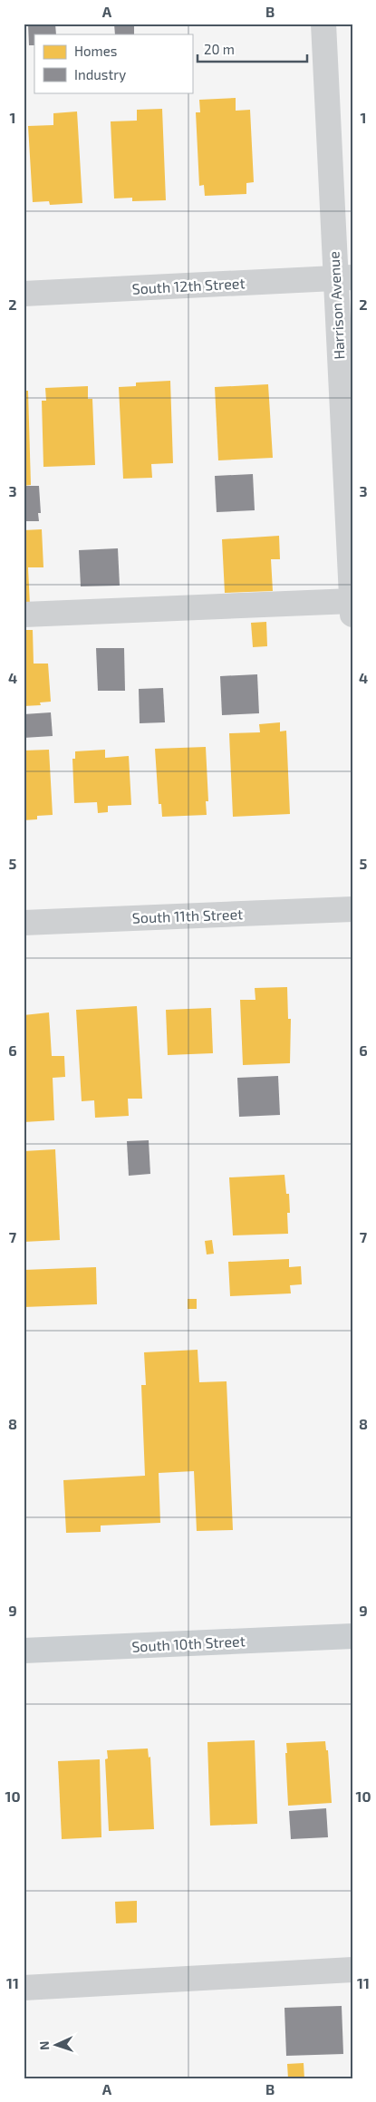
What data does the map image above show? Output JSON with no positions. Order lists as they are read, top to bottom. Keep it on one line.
{"streets":{"main road":["South 10th Street"],"street":["South 12th Street","Harrison Avenue","South 11th Street"]},"crossings":[["South 12th Street","Harrison Avenue"]],"legend":["Homes","Industry"],"scale_bar":"20 m","north":"left","grid":{"columns":["A","B"],"rows":["1","2","3","4","5","6","7","8","9","10","11"]}}
